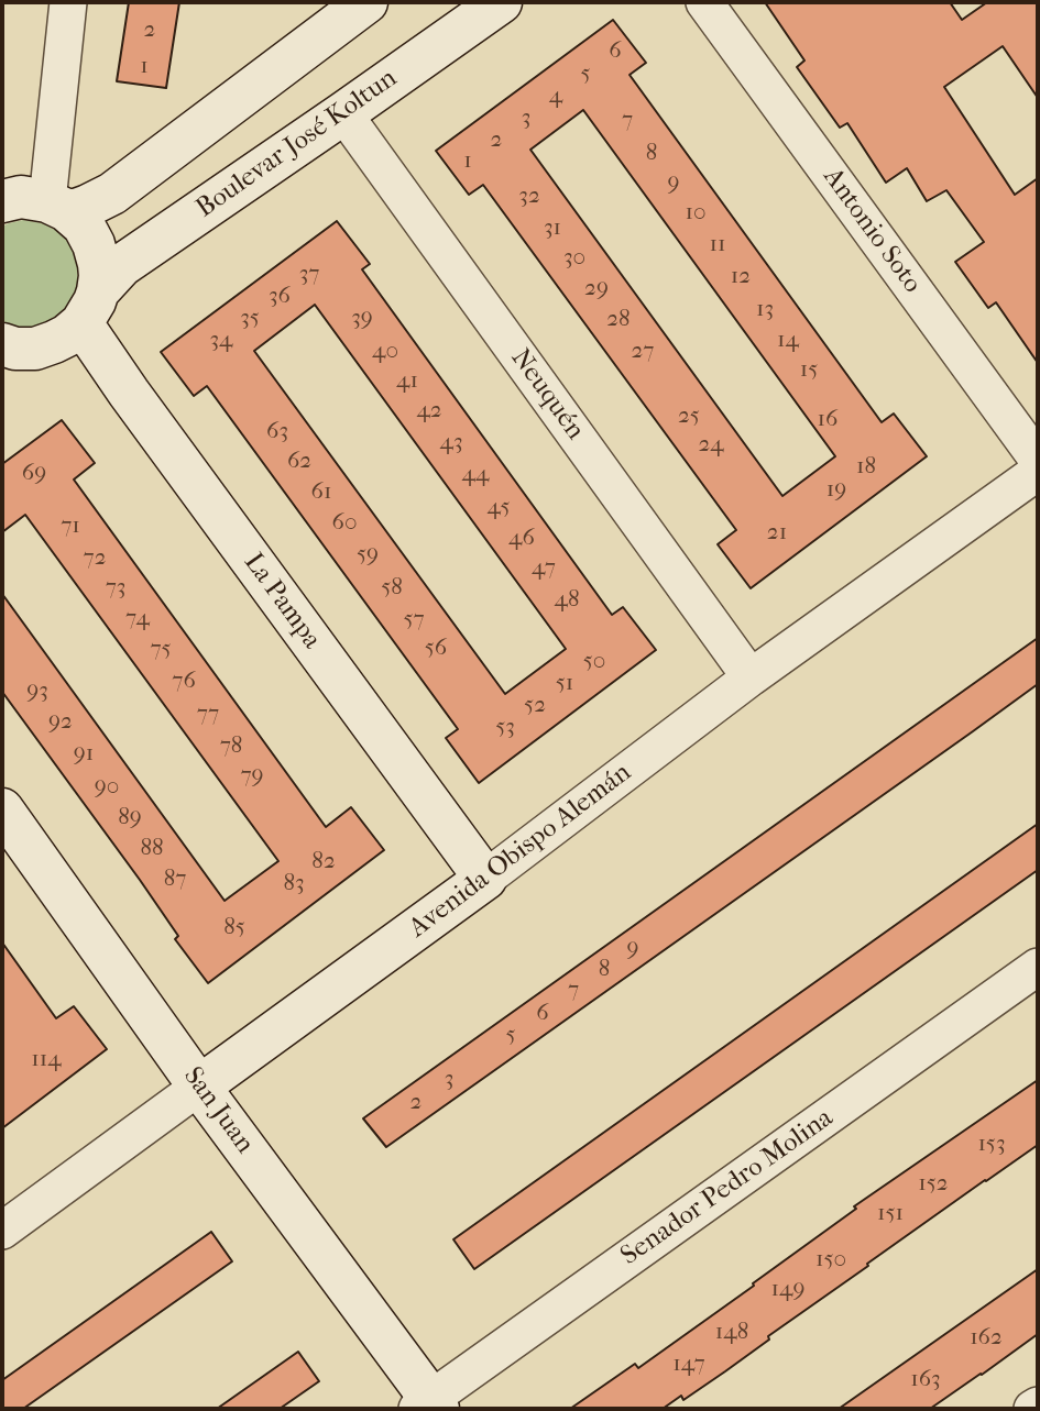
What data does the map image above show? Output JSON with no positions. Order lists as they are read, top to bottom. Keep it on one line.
{"streets":{"street":["Boulevar José Koltun","Antonio Soto","Neuquén","La Pampa","Avenida Obispo Alemán","San Juan","Senador Pedro Molina"]},"crossings":[["Boulevar José Koltun","Neuquén"],["Boulevar José Koltun","La Pampa"],["Neuquén","Avenida Obispo Alemán"],["La Pampa","Avenida Obispo Alemán"],["Avenida Obispo Alemán","San Juan"],["San Juan","Senador Pedro Molina"]],"house_numbers":["2","6","1","5","4","3","7","2","8","1","9","32","10","31","11","30","37","12","29","36","13","35","39","28","34","14","40","27","15","41","42","25","16","63","43","24","62","18","69","44","19","61","45","60","71","21","46","59","72","47","73","58","48","74","57","56","75","50","76","51","93","52","77","92","53","78","91","79","90","89","88","82","87","83","85","9","8","7","6","5","114","3","2","153","152","151","150","149","148","162","147","163"]}
